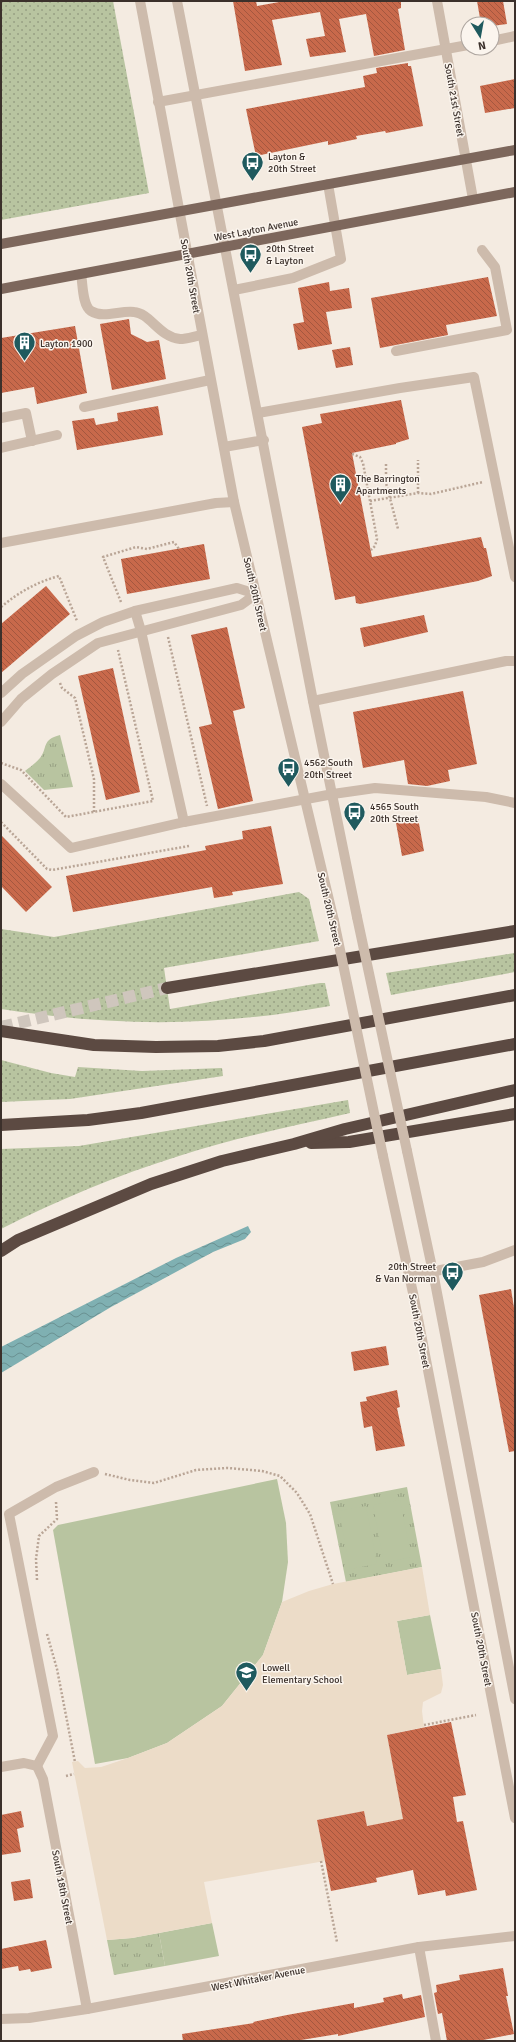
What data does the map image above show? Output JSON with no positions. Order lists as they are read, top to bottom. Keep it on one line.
{"streets":{"main road":["West Layton Avenue"],"street":["South 21st Street","South 20th Street","South 18th Street","West Whitaker Avenue"]},"crossings":[["South 21st Street","West Layton Avenue"],["West Layton Avenue","South 20th Street"],["South 18th Street","West Whitaker Avenue"]],"places":{"bus stop":["Layton & 20th Street","20th Street & Layton","4562 South 20th Street","4565 South 20th Street","20th Street & Van Norman"],"building":["Layton 1900","The Barrington Apartments"],"school or university":["Lowell Elementary School"]},"north":"bottom"}
